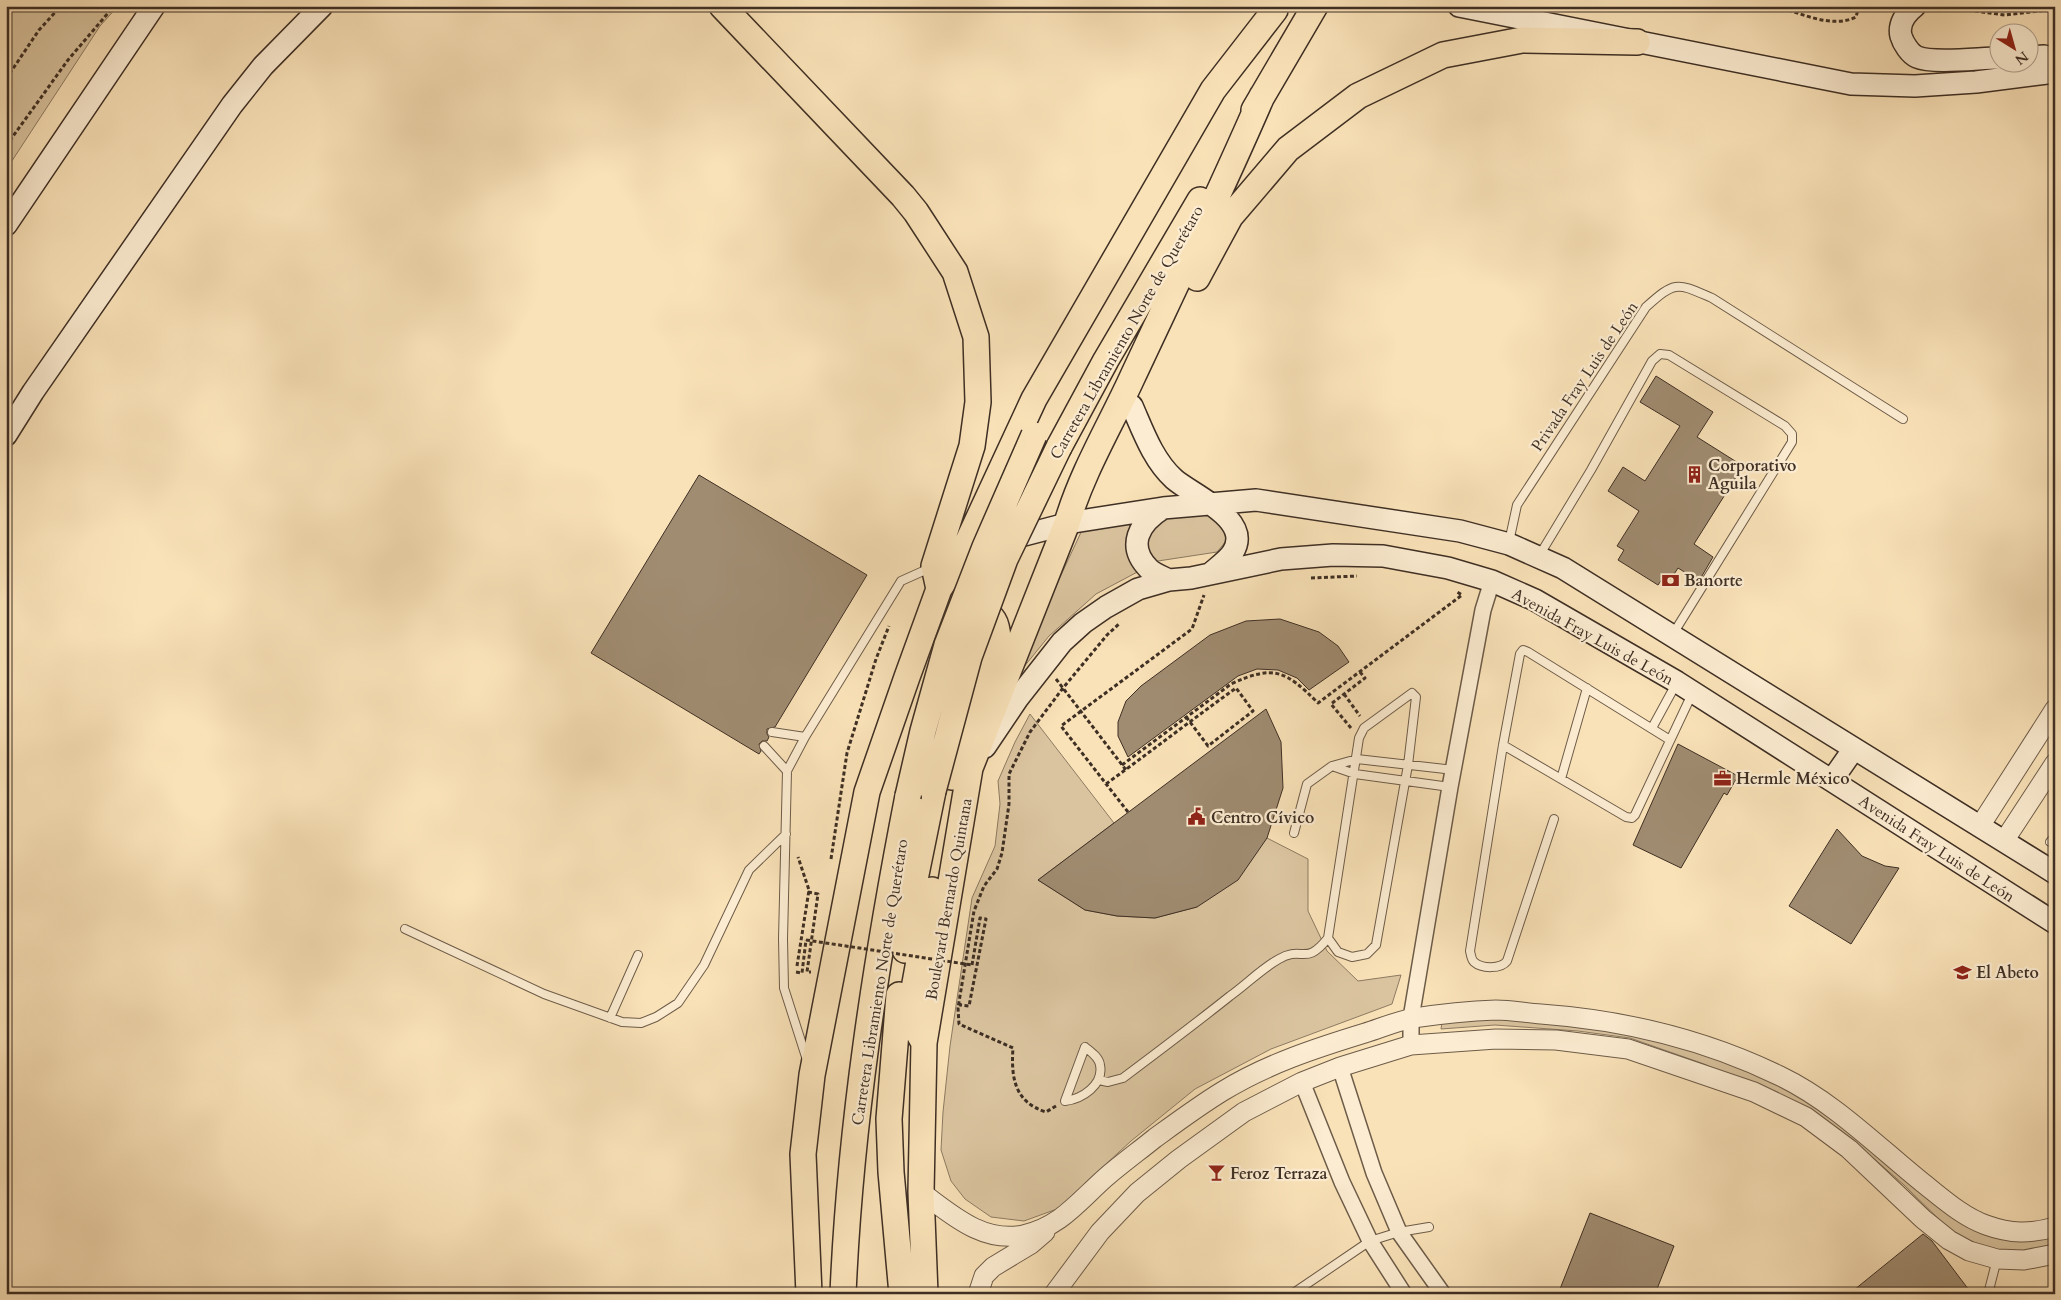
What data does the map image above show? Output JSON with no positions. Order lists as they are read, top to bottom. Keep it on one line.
{"streets":{"highway":["Carretera Libramiento Norte de Querétaro","Boulevard Bernardo Quintana"],"main road":["Avenida Fray Luis de León"],"lane":["Privada Fray Luis de León"]},"crossings":[["Avenida Fray Luis de León","Boulevard Bernardo Quintana"]],"places":{"building":["Corporativo Aguila"],"bank":["Banorte"],"office":["Hermle México"],"public building":["Centro Cívico"],"school or university":["El Abeto"],"bar":["Feroz Terraza"]},"north":"bottom right"}
